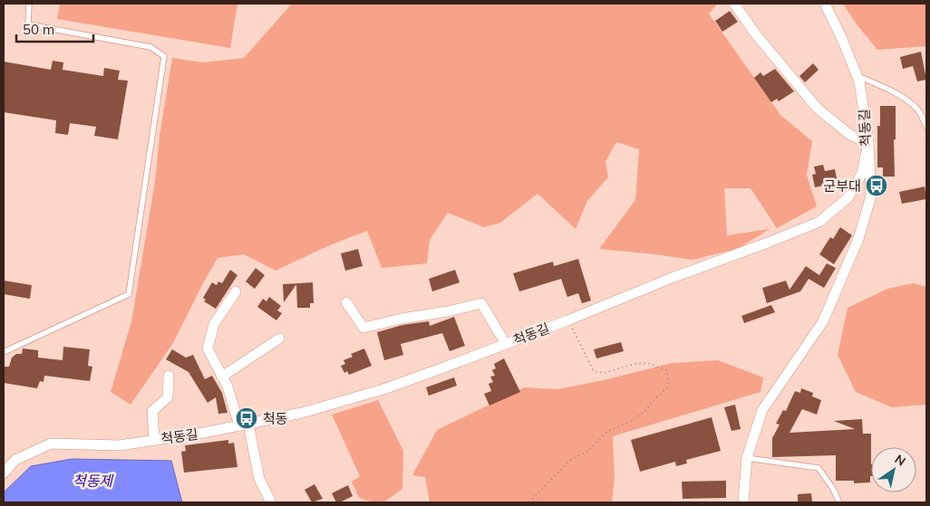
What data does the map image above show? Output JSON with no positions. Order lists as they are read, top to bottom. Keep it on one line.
{"streets":{"street":["척동길"]},"water":["척동제"],"places":{"bus stop":["군부대","척동"]},"scale_bar":"50 m","north":"top right"}
